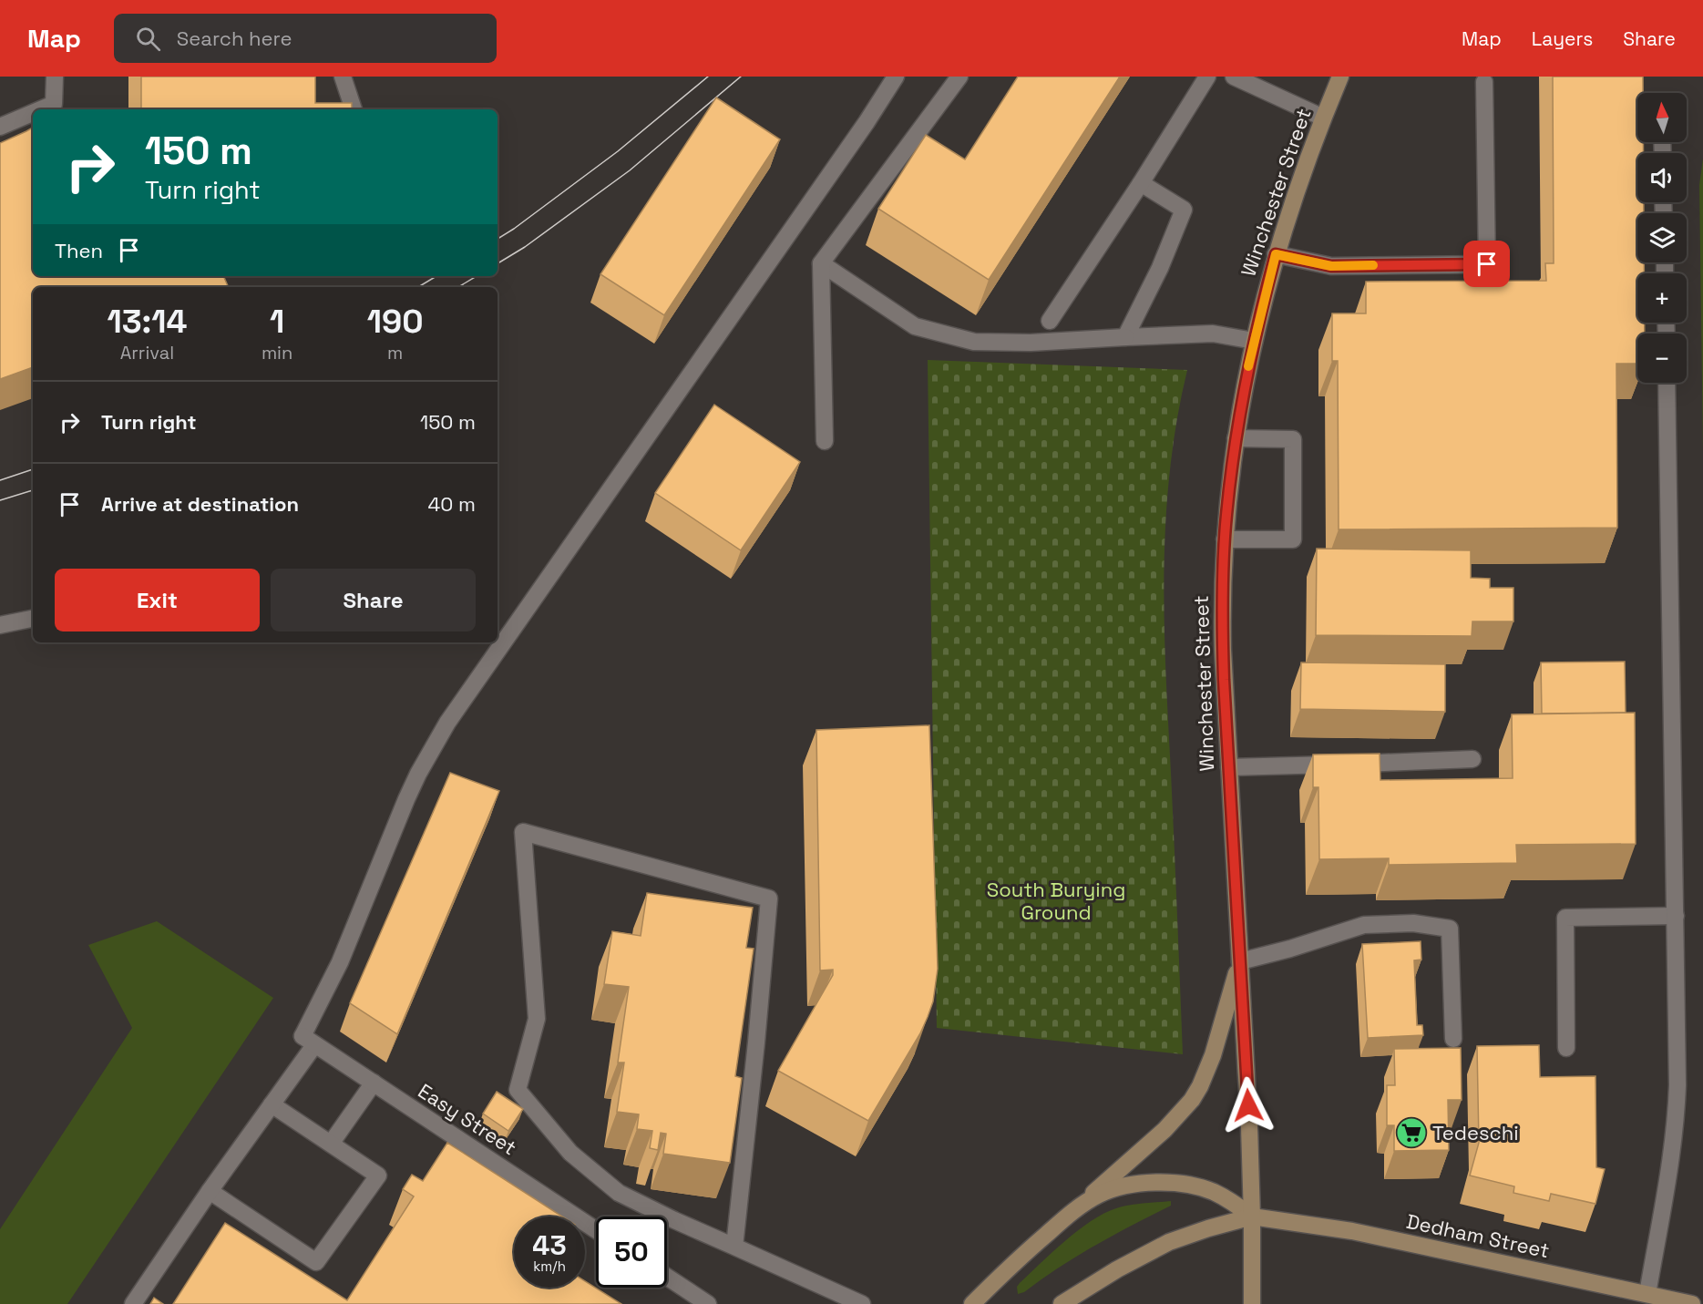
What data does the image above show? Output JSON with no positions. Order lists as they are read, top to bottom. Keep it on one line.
{"streets":{"main road":["Winchester Street","Dedham Street"],"street":["Easy Street"]},"crossings":[["Winchester Street","Dedham Street"]],"parks":["South Burying Ground"],"places":{"supermarket":["Tedeschi"]},"north":"top","page":{"header":"Map","search":"Search here","nav":["Map","Layers","Share"],"map_buttons":["+","−"],"turn":["150 m","Turn right"],"then":"Then","eta":["13:14","Arrival","1","min","190","m"],"list":[{"name":"Turn right","value":"150 m"},{"name":"Arrive at destination","value":"40 m"}],"buttons":["Exit","Share"],"speed":"43 km/h","limit":"50"}}
